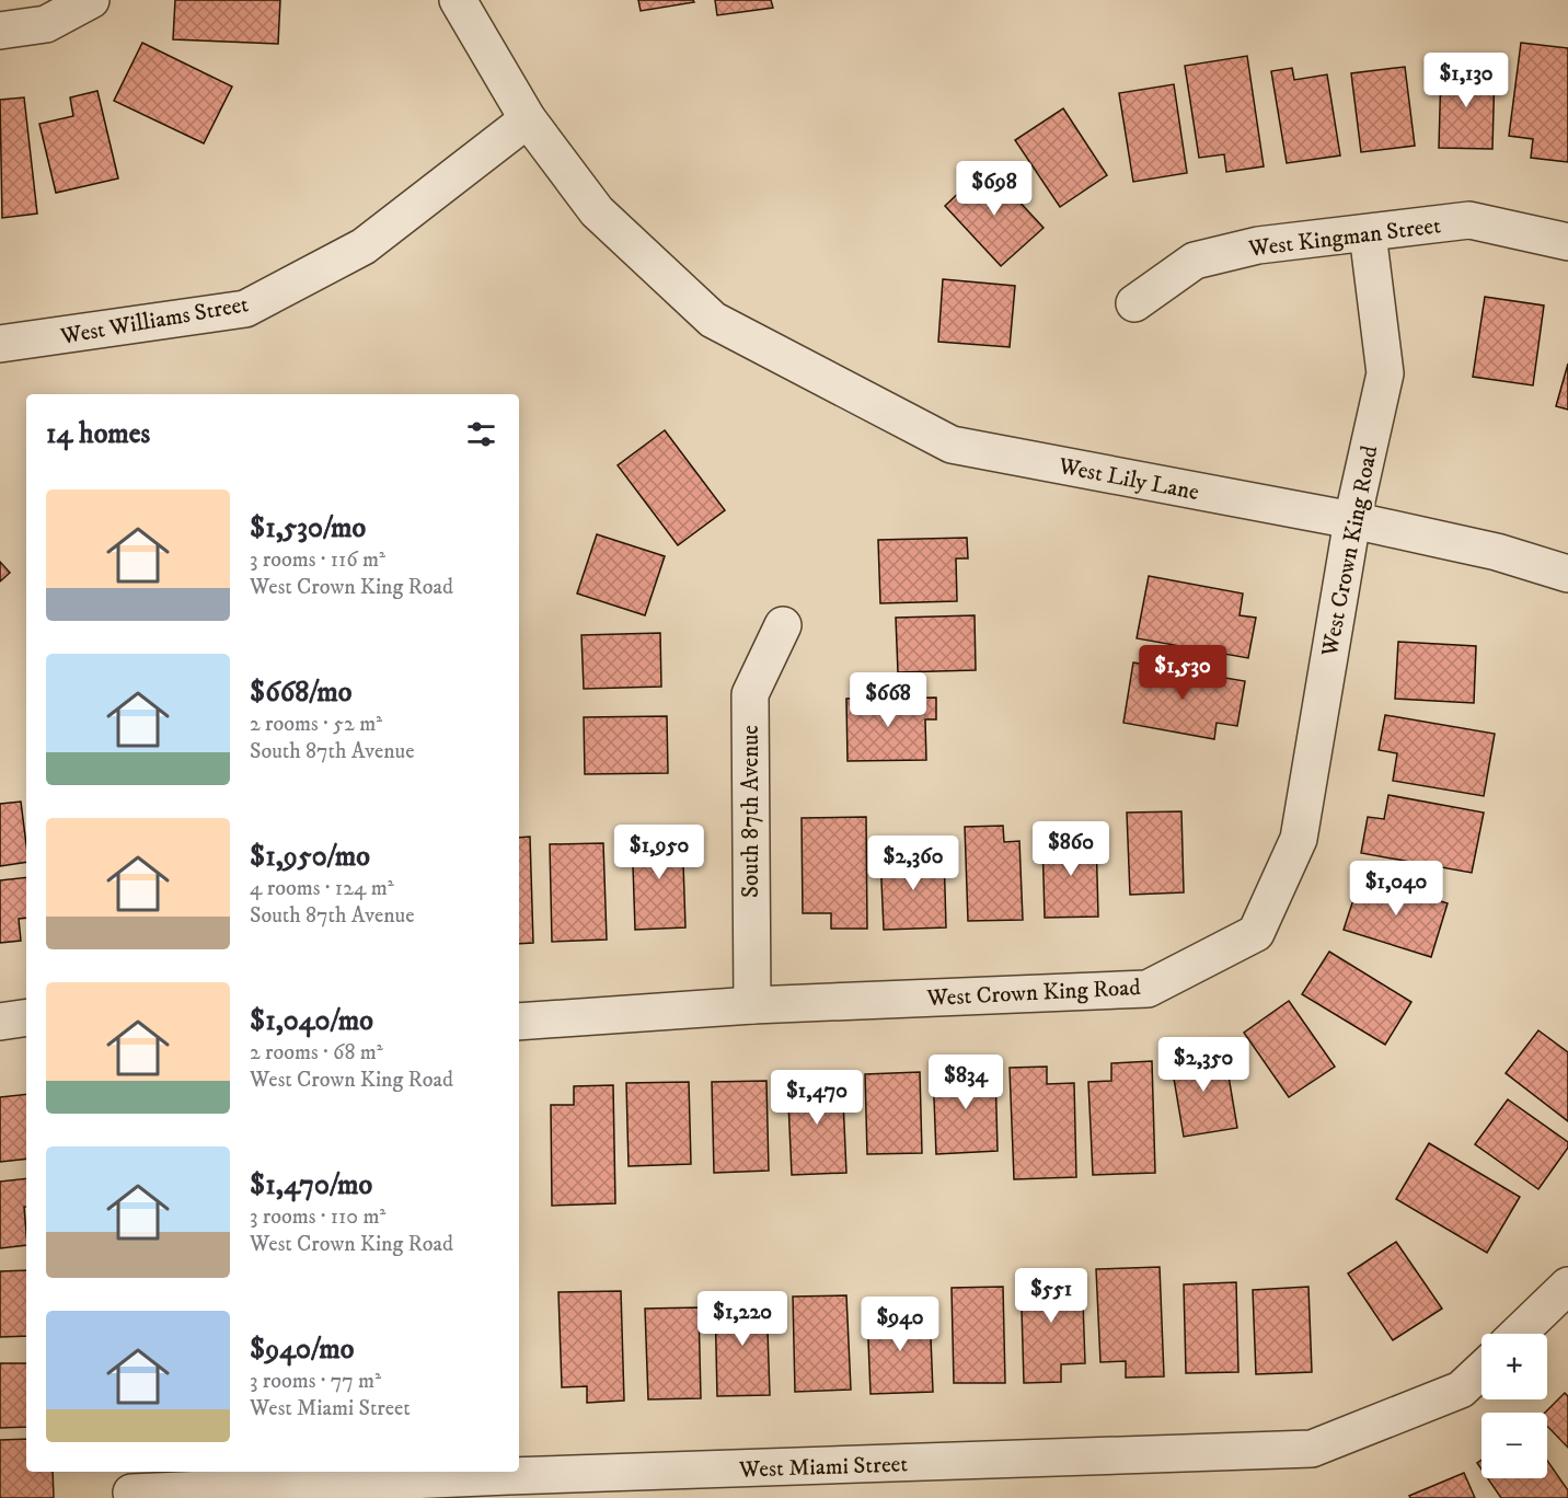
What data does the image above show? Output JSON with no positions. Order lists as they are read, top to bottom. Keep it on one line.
{"streets":{"street":["West Kingman Street","West Williams Street","West Lily Lane","West Crown King Road","South 87th Avenue","West Miami Street"]},"crossings":[["West Kingman Street","West Crown King Road"],["West Williams Street","West Lily Lane"],["West Lily Lane","West Crown King Road"],["West Crown King Road","South 87th Avenue"]],"page":{"price":["$1,130","$698","$1,530","$668","$860","$1,950","$2,360","$1,040","$2,350","$834","$1,470","$551","$1,220","$940"],"heading":"14 homes","list":[{"name":"$1,530/mo","note":"3 rooms · 116 m² · West Crown King Road"},{"name":"$668/mo","note":"2 rooms · 52 m² · South 87th Avenue"},{"name":"$1,950/mo","note":"4 rooms · 124 m² · South 87th Avenue"},{"name":"$1,040/mo","note":"2 rooms · 68 m² · West Crown King Road"},{"name":"$1,470/mo","note":"3 rooms · 110 m² · West Crown King Road"},{"name":"$940/mo","note":"3 rooms · 77 m² · West Miami Street"}],"map_buttons":["+","−"]}}
